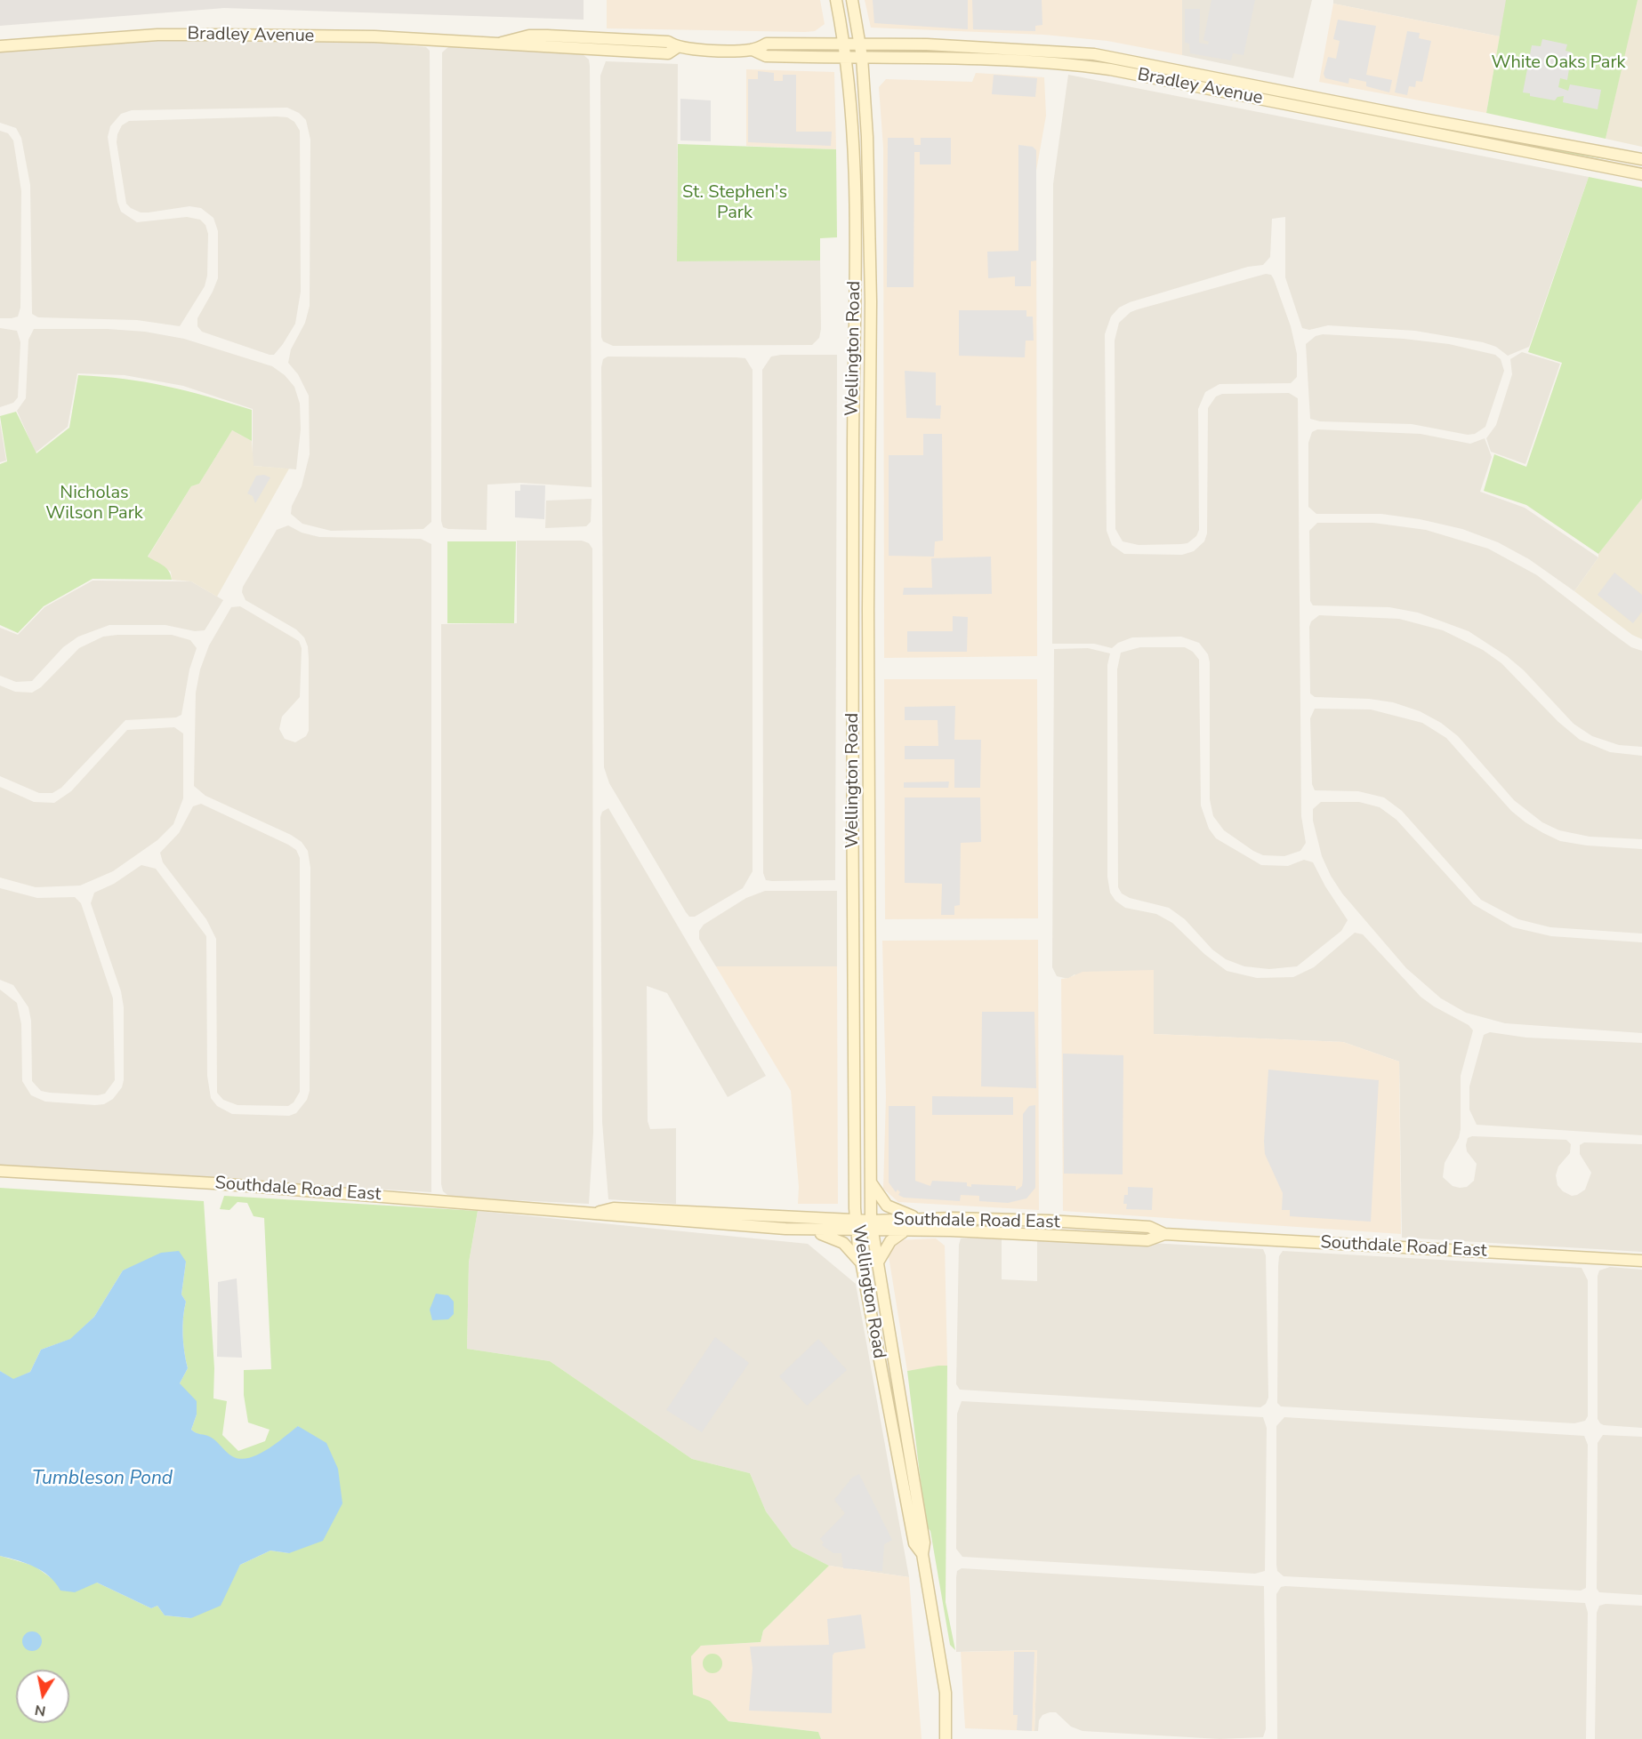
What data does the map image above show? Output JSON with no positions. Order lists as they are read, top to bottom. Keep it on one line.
{"streets":{"main road":["Bradley Avenue","Wellington Road","Southdale Road East"]},"crossings":[["Bradley Avenue","Wellington Road"],["Wellington Road","Southdale Road East"]],"water":["Tumbleson Pond"],"parks":["White Oaks Park","St. Stephen's Park","Nicholas Wilson Park"],"north":"bottom"}
